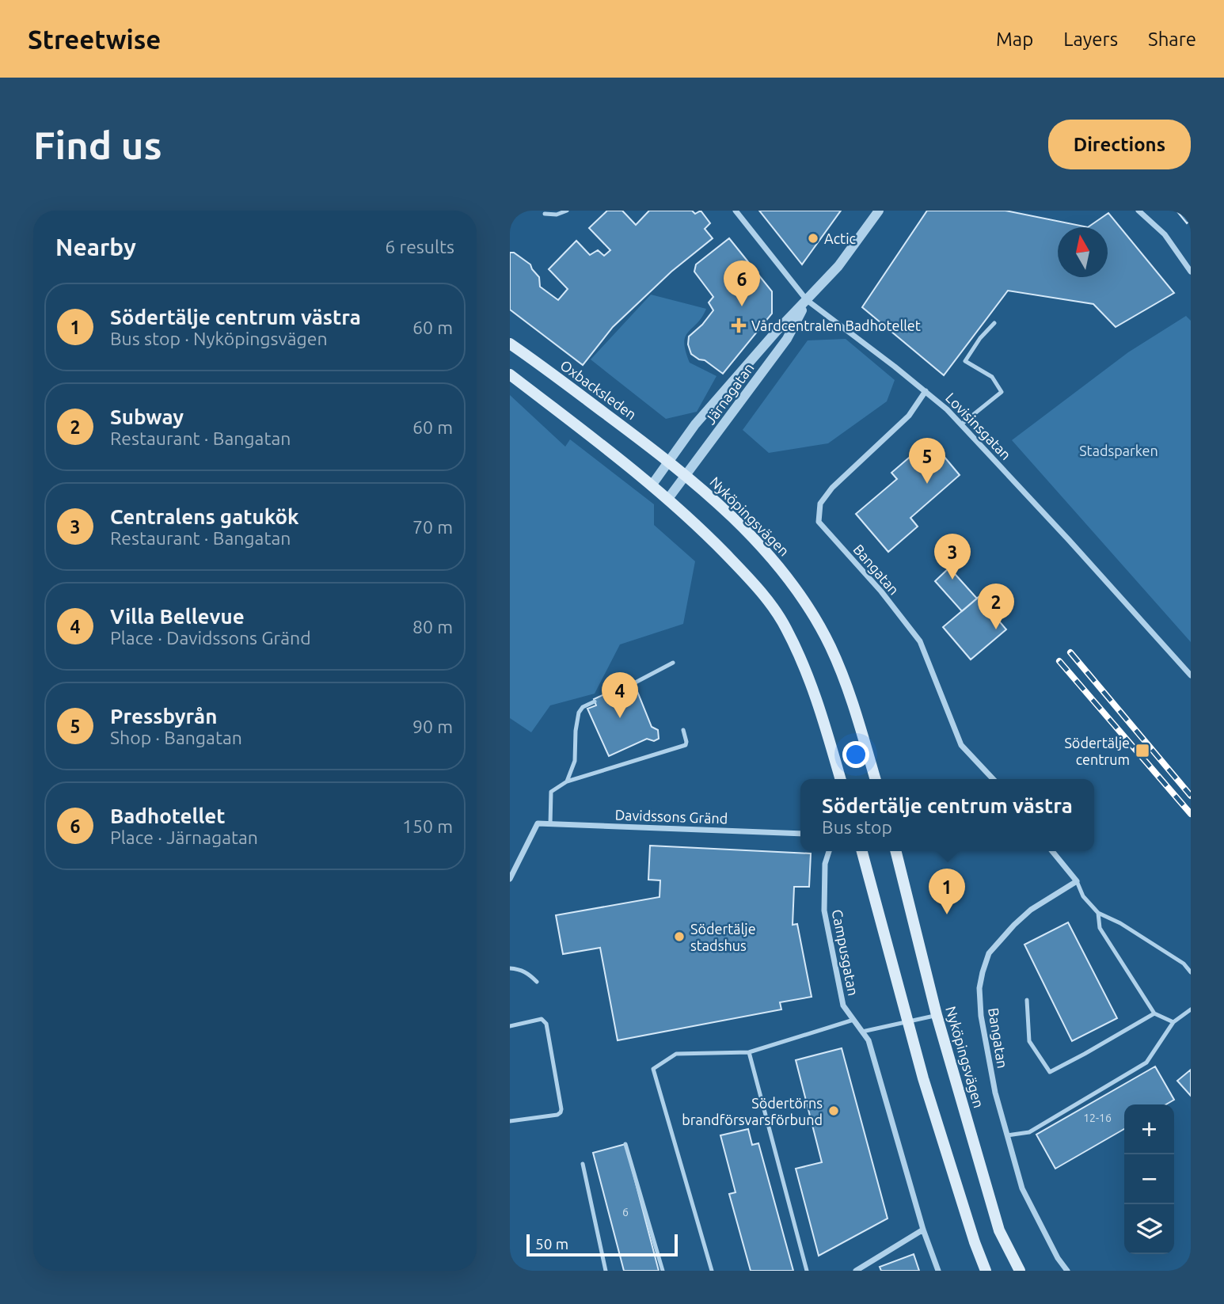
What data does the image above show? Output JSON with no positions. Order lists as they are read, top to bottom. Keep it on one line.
{"streets":{"main road":["Oxbacksleden","Nyköpingsvägen"],"street":["Järnagatan","Lovisinsgatan","Bangatan","Davidssons Gränd","Campusgatan"]},"crossings":[["Oxbacksleden","Järnagatan"],["Oxbacksleden","Nyköpingsvägen"],["Järnagatan","Lovisinsgatan"],["Järnagatan","Nyköpingsvägen"],["Lovisinsgatan","Bangatan"]],"parks":["Stadsparken"],"places":{"other":["Actic","Södertälje stadshus","Södertörns brandförsvarsförbund"],"health":["Vårdcentralen Badhotellet"],"transit":["Södertälje centrum"]},"house_numbers":["12-16","6"],"scale_bar":"50 m","north":"top","page":{"header":"Streetwise","nav":["Map","Layers","Share"],"buttons":"Directions","title":"Find us","heading":["Nearby","6 results"],"pins":["6","5","3","2","4","1"],"list":[{"mark":"1","name":"Södertälje centrum västra","note":"Bus stop · Nyköpingsvägen","value":"60 m"},{"mark":"2","name":"Subway","note":"Restaurant · Bangatan","value":"60 m"},{"mark":"3","name":"Centralens gatukök","note":"Restaurant · Bangatan","value":"70 m"},{"mark":"4","name":"Villa Bellevue","note":"Place · Davidssons Gränd","value":"80 m"},{"mark":"5","name":"Pressbyrån","note":"Shop · Bangatan","value":"90 m"},{"mark":"6","name":"Badhotellet","note":"Place · Järnagatan","value":"150 m"}],"popup":["Södertälje centrum västra","Bus stop"],"map_buttons":["+","−"],"scale":"50 m"}}
